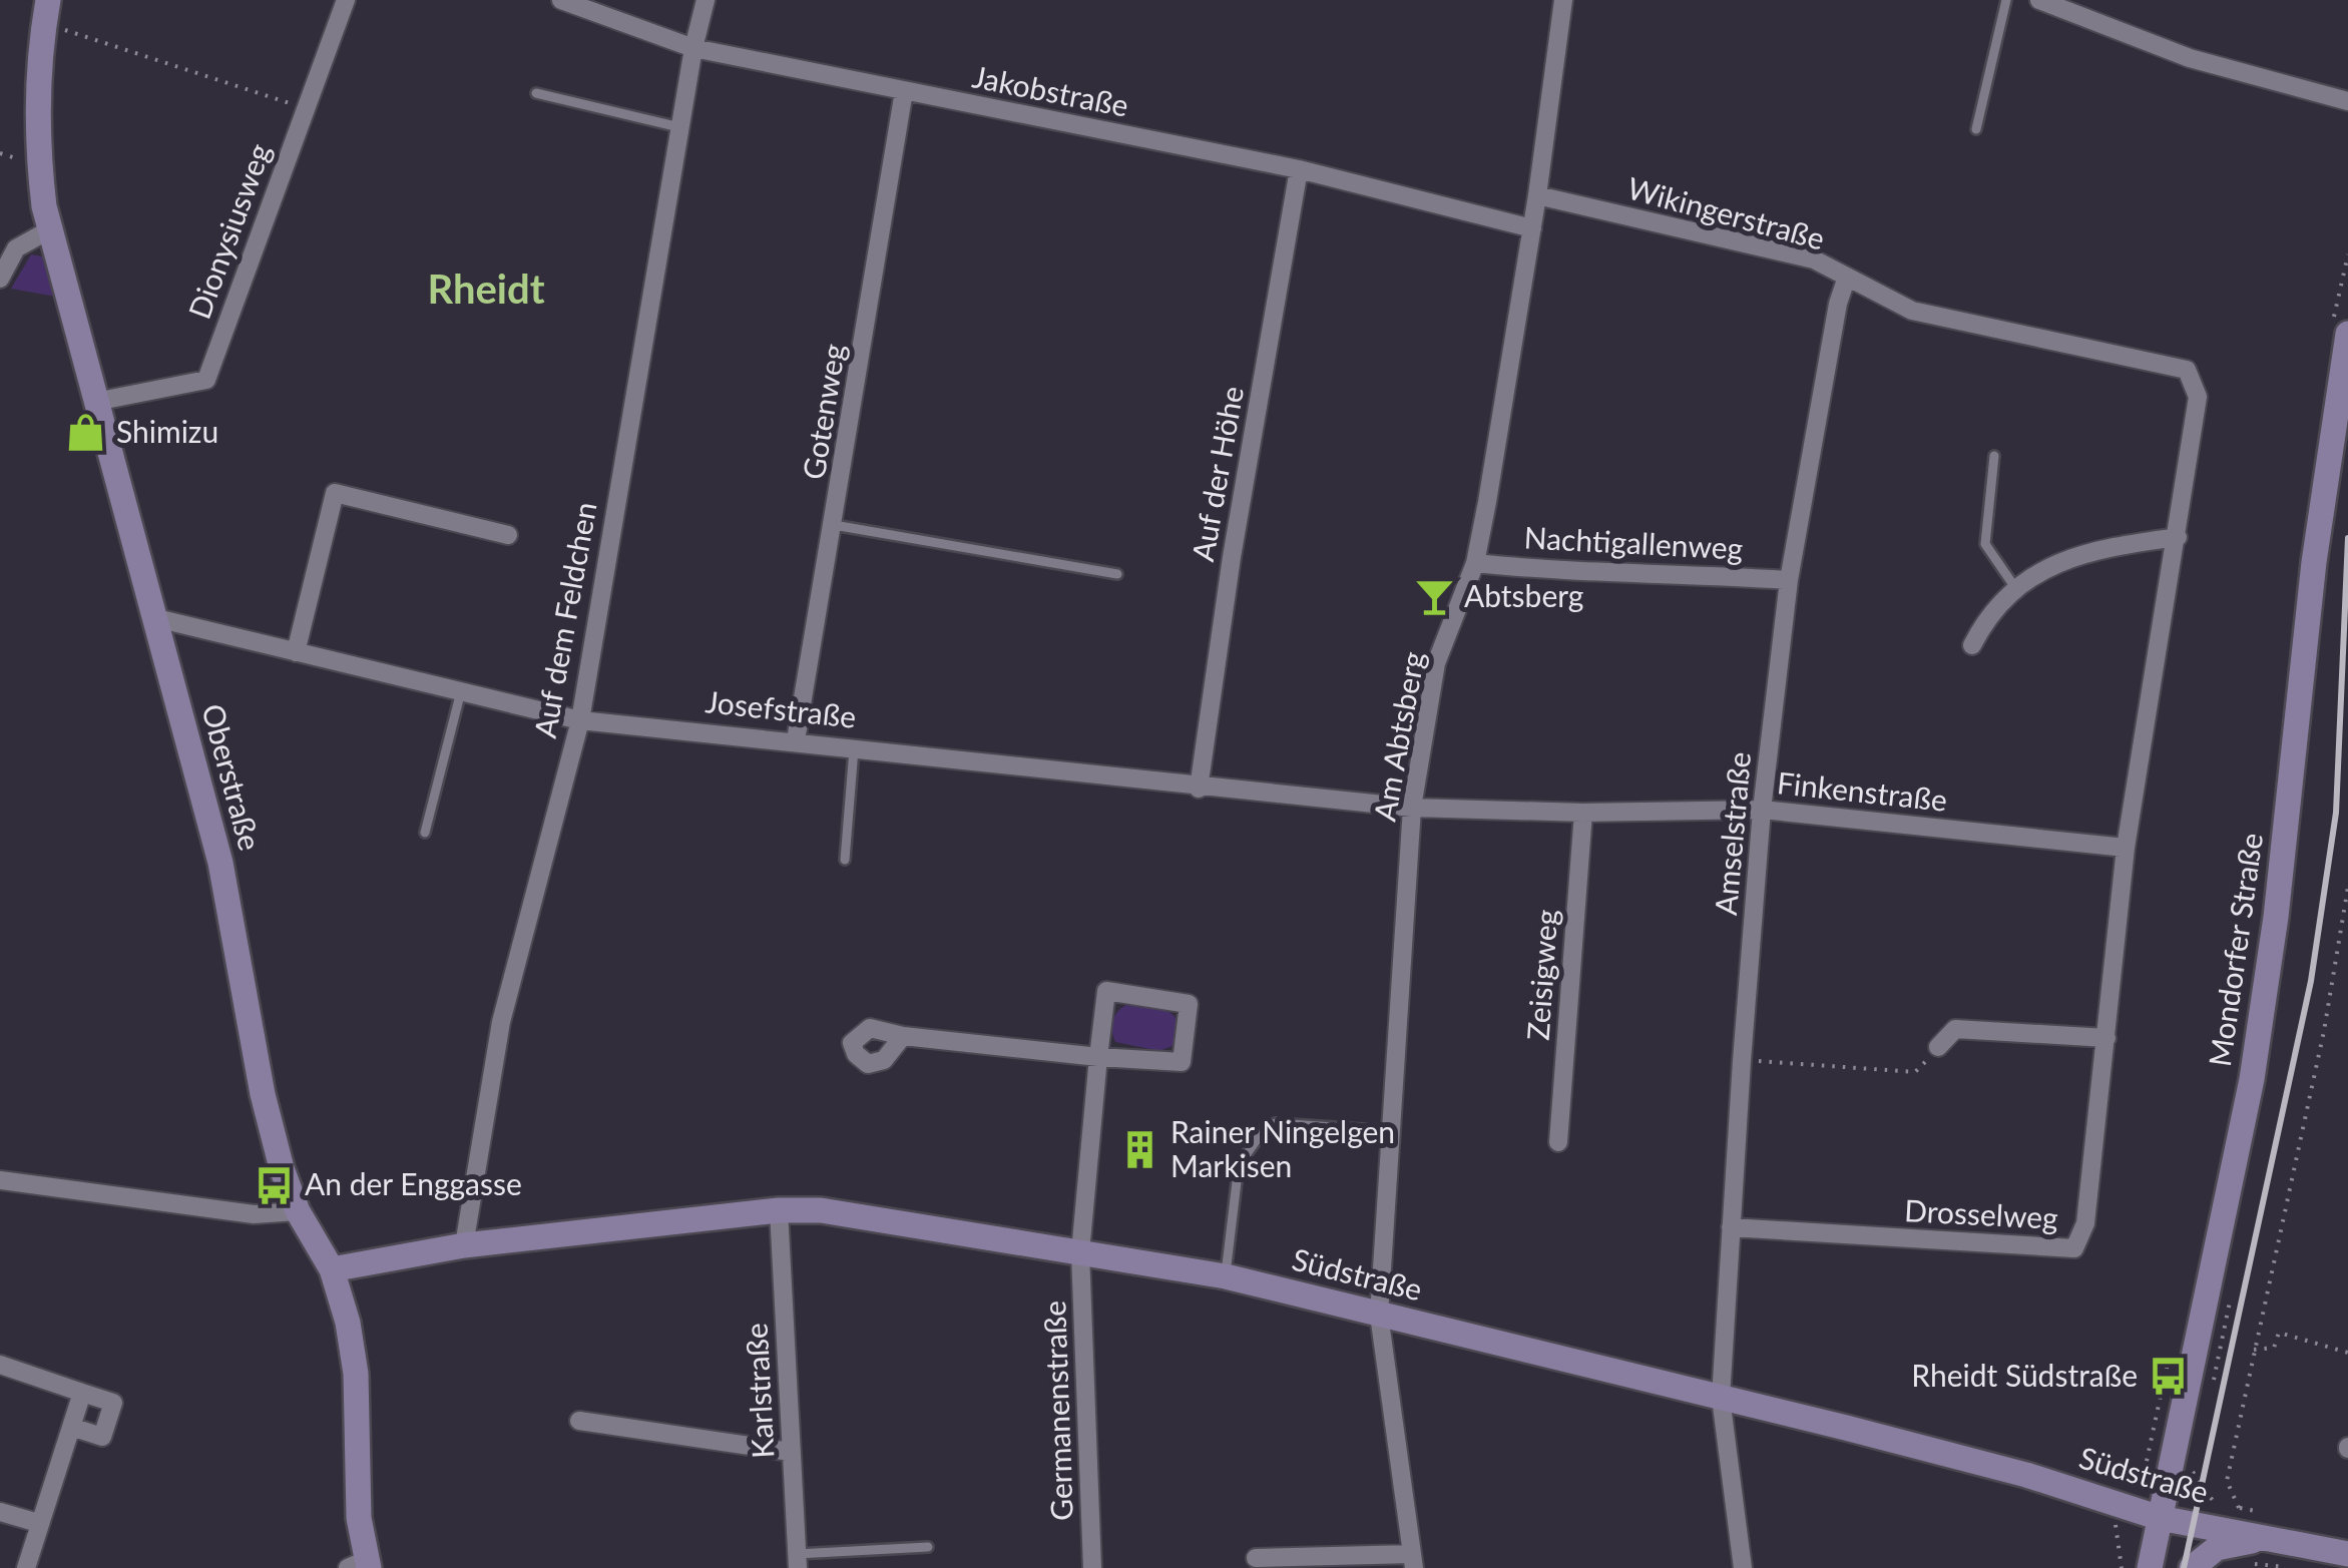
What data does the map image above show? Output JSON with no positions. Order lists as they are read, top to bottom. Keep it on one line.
{"streets":{"street":["Jakobstraße","Wikingerstraße","Dionysiusweg","Gotenweg","Auf der Höhe","Nachtigallenweg","Auf dem Feldchen","Josefstraße","Am Abtsberg","Oberstraße","Finkenstraße","Amselstraße","Mondorfer Straße","Zeisigweg","Drosselweg","Südstraße","Karlstraße","Germanenstraße"]},"crossings":[["Jakobstraße","Gotenweg"],["Jakobstraße","Auf der Höhe"],["Jakobstraße","Auf dem Feldchen"],["Jakobstraße","Am Abtsberg"],["Wikingerstraße","Am Abtsberg"],["Wikingerstraße","Amselstraße"],["Wikingerstraße","Drosselweg"],["Dionysiusweg","Oberstraße"],["Gotenweg","Josefstraße"],["Auf der Höhe","Josefstraße"],["Nachtigallenweg","Am Abtsberg"],["Nachtigallenweg","Amselstraße"],["Auf dem Feldchen","Josefstraße"],["Auf dem Feldchen","Südstraße"],["Josefstraße","Am Abtsberg"],["Josefstraße","Oberstraße"],["Josefstraße","Finkenstraße"],["Am Abtsberg","Finkenstraße"],["Am Abtsberg","Südstraße"],["Oberstraße","Südstraße"],["Finkenstraße","Amselstraße"],["Finkenstraße","Zeisigweg"],["Finkenstraße","Drosselweg"],["Amselstraße","Drosselweg"],["Amselstraße","Südstraße"],["Mondorfer Straße","Südstraße"],["Südstraße","Karlstraße"],["Südstraße","Germanenstraße"]],"districts":["Rheidt"],"places":{"shop":["Shimizu"],"bar":["Abtsberg"],"building":["Rainer Ningelgen Markisen"],"bus stop":["An der Enggasse","Rheidt Südstraße"]}}
